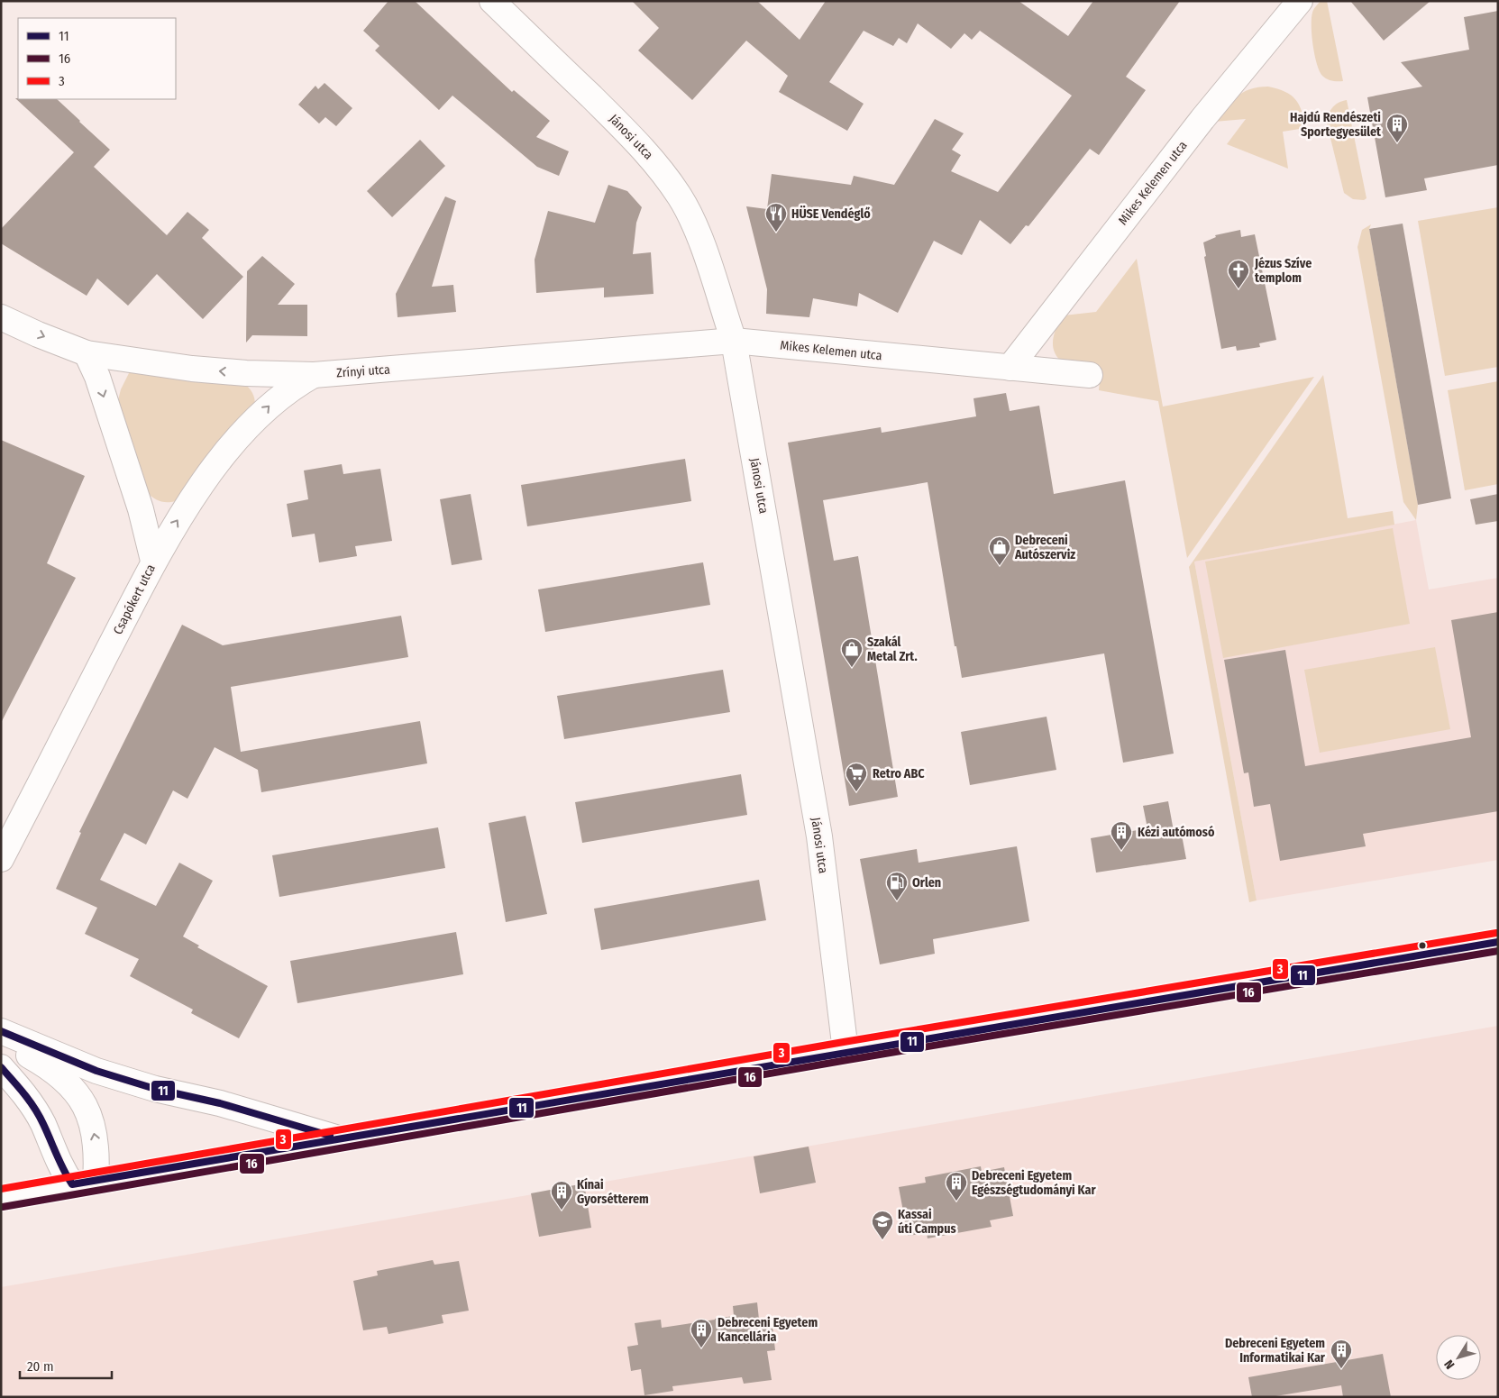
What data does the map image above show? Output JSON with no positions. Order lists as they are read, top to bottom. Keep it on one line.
{"streets":{"street":["Jánosi utca","Mikes Kelemen utca","Zrínyi utca","Csapókert utca"]},"crossings":[["Jánosi utca","Mikes Kelemen utca"],["Jánosi utca","Zrínyi utca"],["Mikes Kelemen utca","Zrínyi utca"],["Zrínyi utca","Csapókert utca"]],"one_way":["Csapókert utca"],"places":{"building":["Hajdú Rendészeti Sportegyesület","Kézi autómosó","Debreceni Egyetem Egészségtudományi Kar","Kínai Gyorsétterem","Debreceni Egyetem Kancellária","Debreceni Egyetem Informatikai Kar"],"restaurant":["HÜSE Vendéglő"],"church":["Jézus Szíve templom"],"shop":["Debreceni Autószerviz","Szakál Metal Zrt."],"supermarket":["Retro ABC"],"fuel station":["Orlen"],"school or university":["Kassai úti Campus"]},"lines":["transit line 3","transit line 11","transit line 16"],"legend":["11","16","3"],"scale_bar":"20 m","north":"bottom left"}
